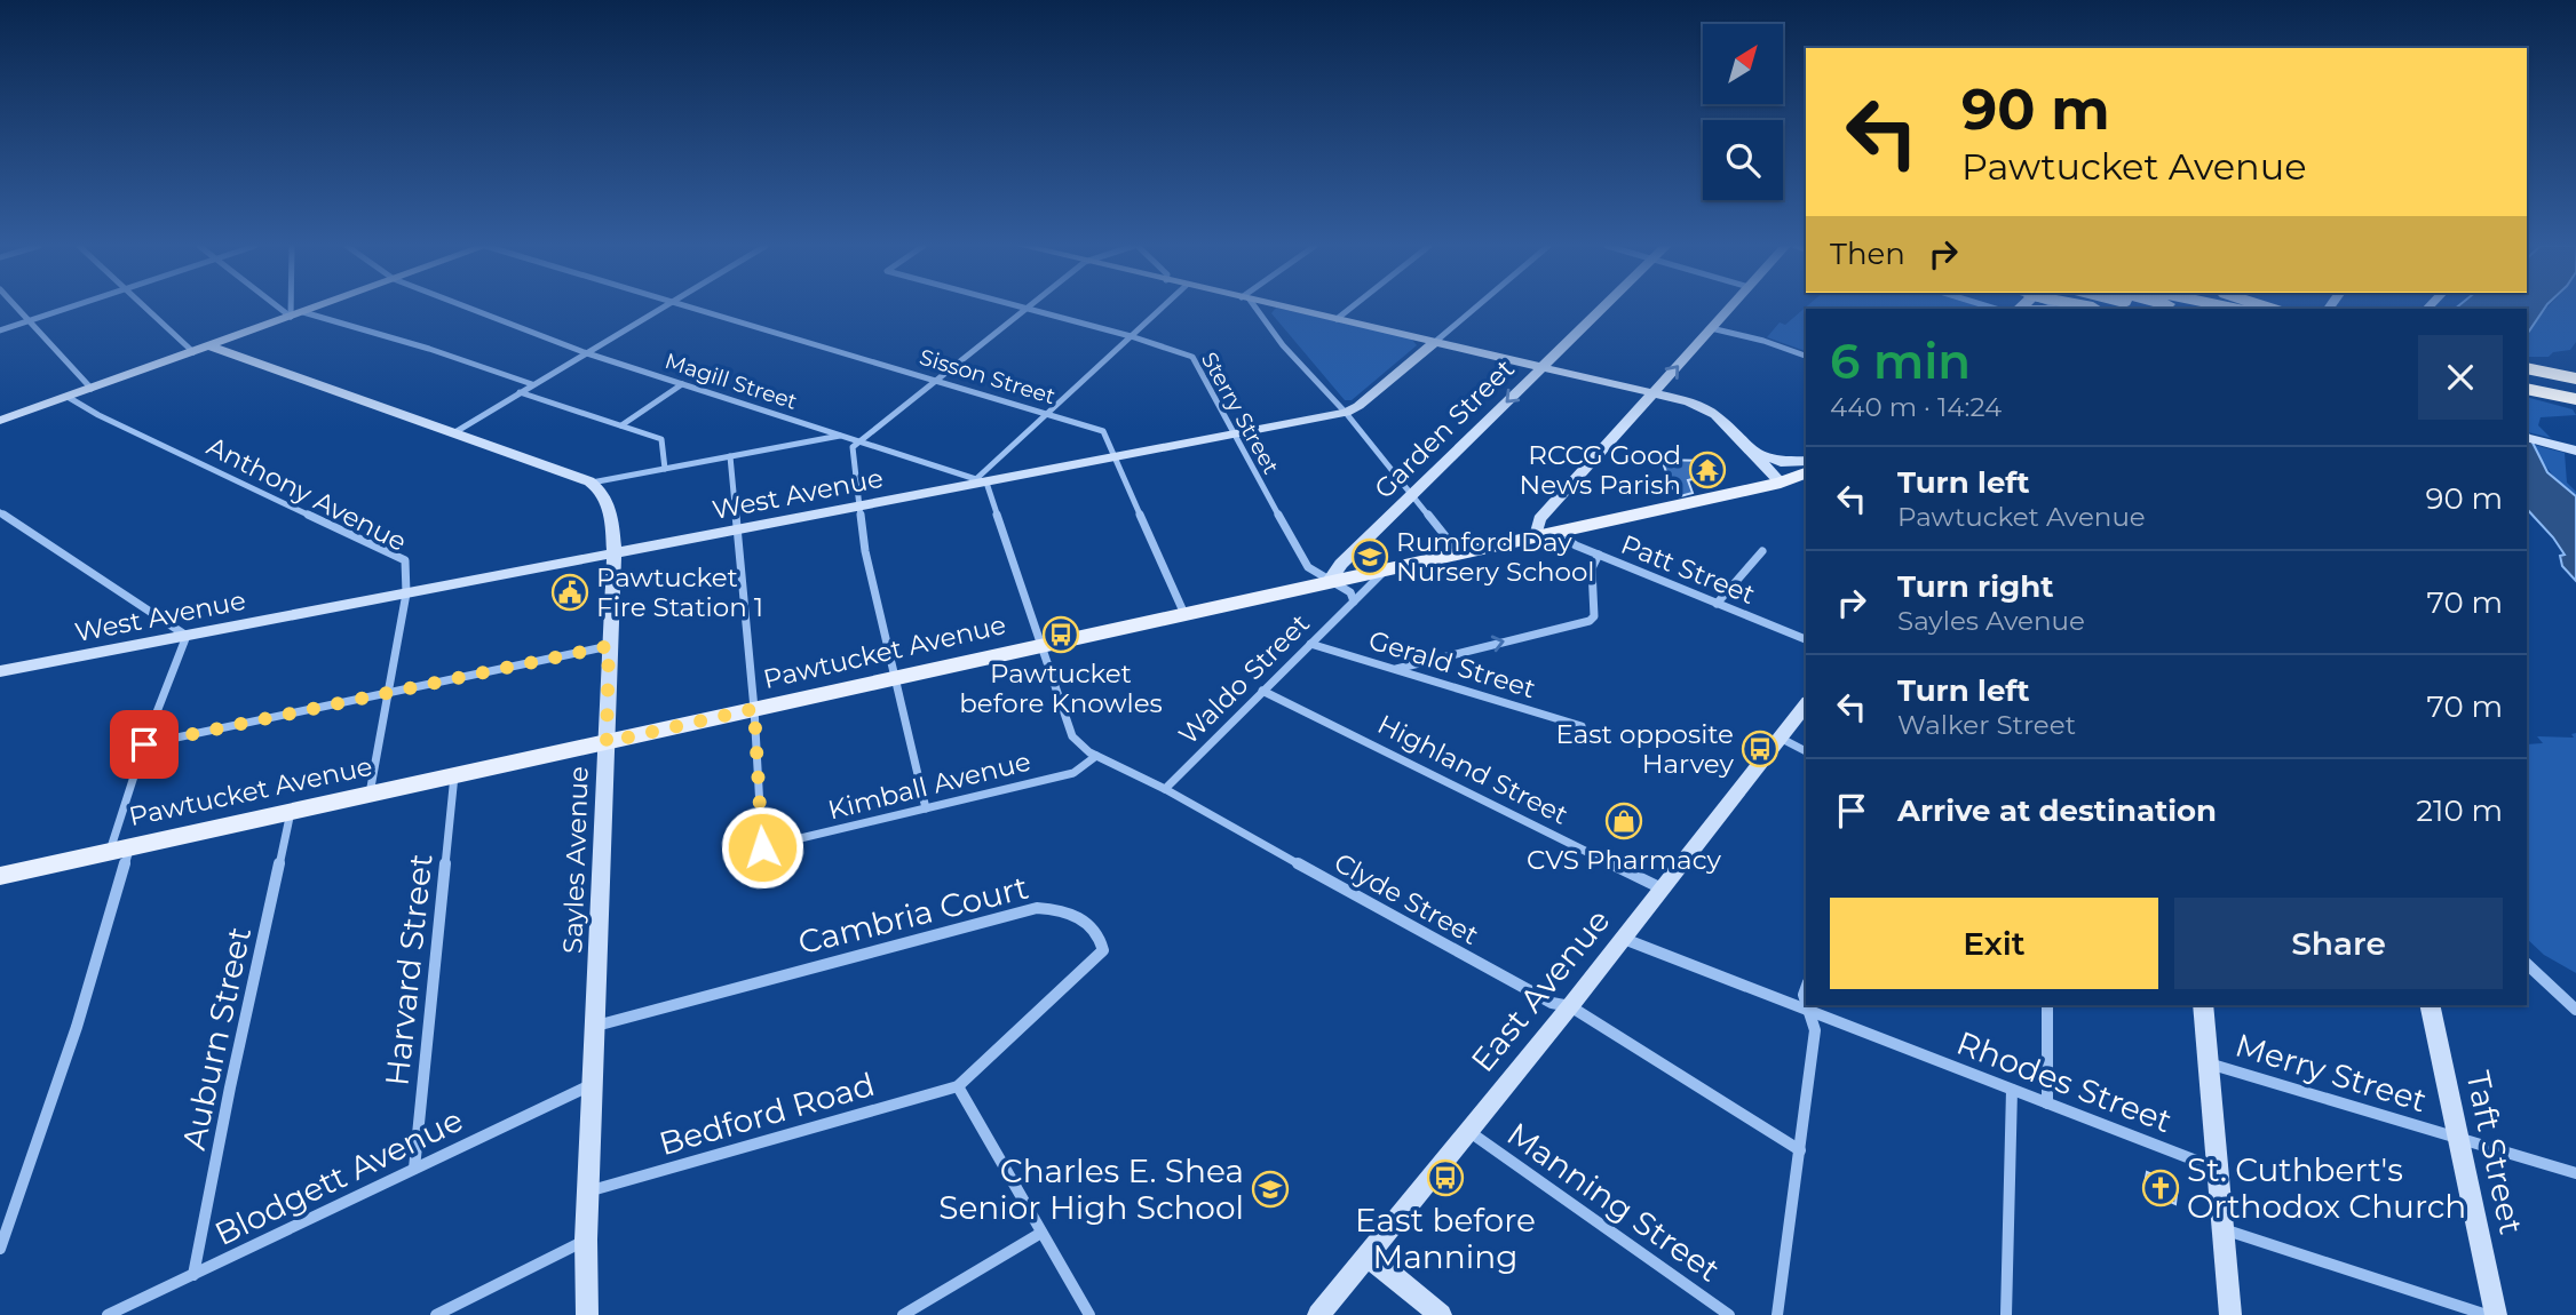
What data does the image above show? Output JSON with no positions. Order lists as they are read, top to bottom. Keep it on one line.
{"streets":{"main road":["Pawtucket Avenue"],"street":["Sisson Street","Magill Street","Sterry Street","Garden Street","Anthony Avenue","West Avenue","Patt Street","Gerald Street","Waldo Street","Highland Street","Kimball Avenue","Sayles Avenue","Clyde Street","Cambria Court","Harvard Street","East Avenue","Auburn Street","Merry Street","Rhodes Street","Bedford Road","Taft Street","Blodgett Avenue","Manning Street"]},"crossings":[["Sisson Street","West Avenue"],["Sisson Street","Pawtucket Avenue"],["Sterry Street","Garden Street"],["Sterry Street","West Avenue"],["Sterry Street","Pawtucket Avenue"],["Garden Street","Pawtucket Avenue"],["Anthony Avenue","West Avenue"],["Anthony Avenue","Pawtucket Avenue"],["West Avenue","Sayles Avenue"],["West Avenue","Clyde Street"],["Patt Street","Pawtucket Avenue"],["Pawtucket Avenue","Waldo Street"],["Pawtucket Avenue","Kimball Avenue"],["Pawtucket Avenue","Sayles Avenue"],["Pawtucket Avenue","Clyde Street"],["Pawtucket Avenue","Harvard Street"],["Pawtucket Avenue","Auburn Street"],["Gerald Street","Waldo Street"],["Waldo Street","Highland Street"],["Waldo Street","Clyde Street"],["Highland Street","East Avenue"],["Kimball Avenue","Clyde Street"],["Sayles Avenue","Cambria Court"],["Sayles Avenue","Bedford Road"],["Sayles Avenue","Blodgett Avenue"],["Clyde Street","East Avenue"],["Cambria Court","Bedford Road"],["Harvard Street","Blodgett Avenue"],["East Avenue","Rhodes Street"],["East Avenue","Manning Street"],["Auburn Street","Blodgett Avenue"],["Merry Street","Taft Street"]],"places":{"temple":["RCCG Good News Parish"],"school or university":["Rumford Day Nursery School","Charles E. Shea Senior High School"],"public building":["Pawtucket Fire Station 1"],"bus stop":["Pawtucket before Knowles","East opposite Harvey","East before Manning"],"shop":["CVS Pharmacy"],"church":["St. Cuthbert's Orthodox Church"]},"north":"top right","page":{"turn":["90 m","Pawtucket Avenue"],"then":"Then","heading":["6 min","440 m · 14:24"],"list":[{"name":"Turn left","note":"Pawtucket Avenue","value":"90 m"},{"name":"Turn right","note":"Sayles Avenue","value":"70 m"},{"name":"Turn left","note":"Walker Street","value":"70 m"},{"name":"Arrive at destination","value":"210 m"}],"buttons":["Exit","Share"]}}
